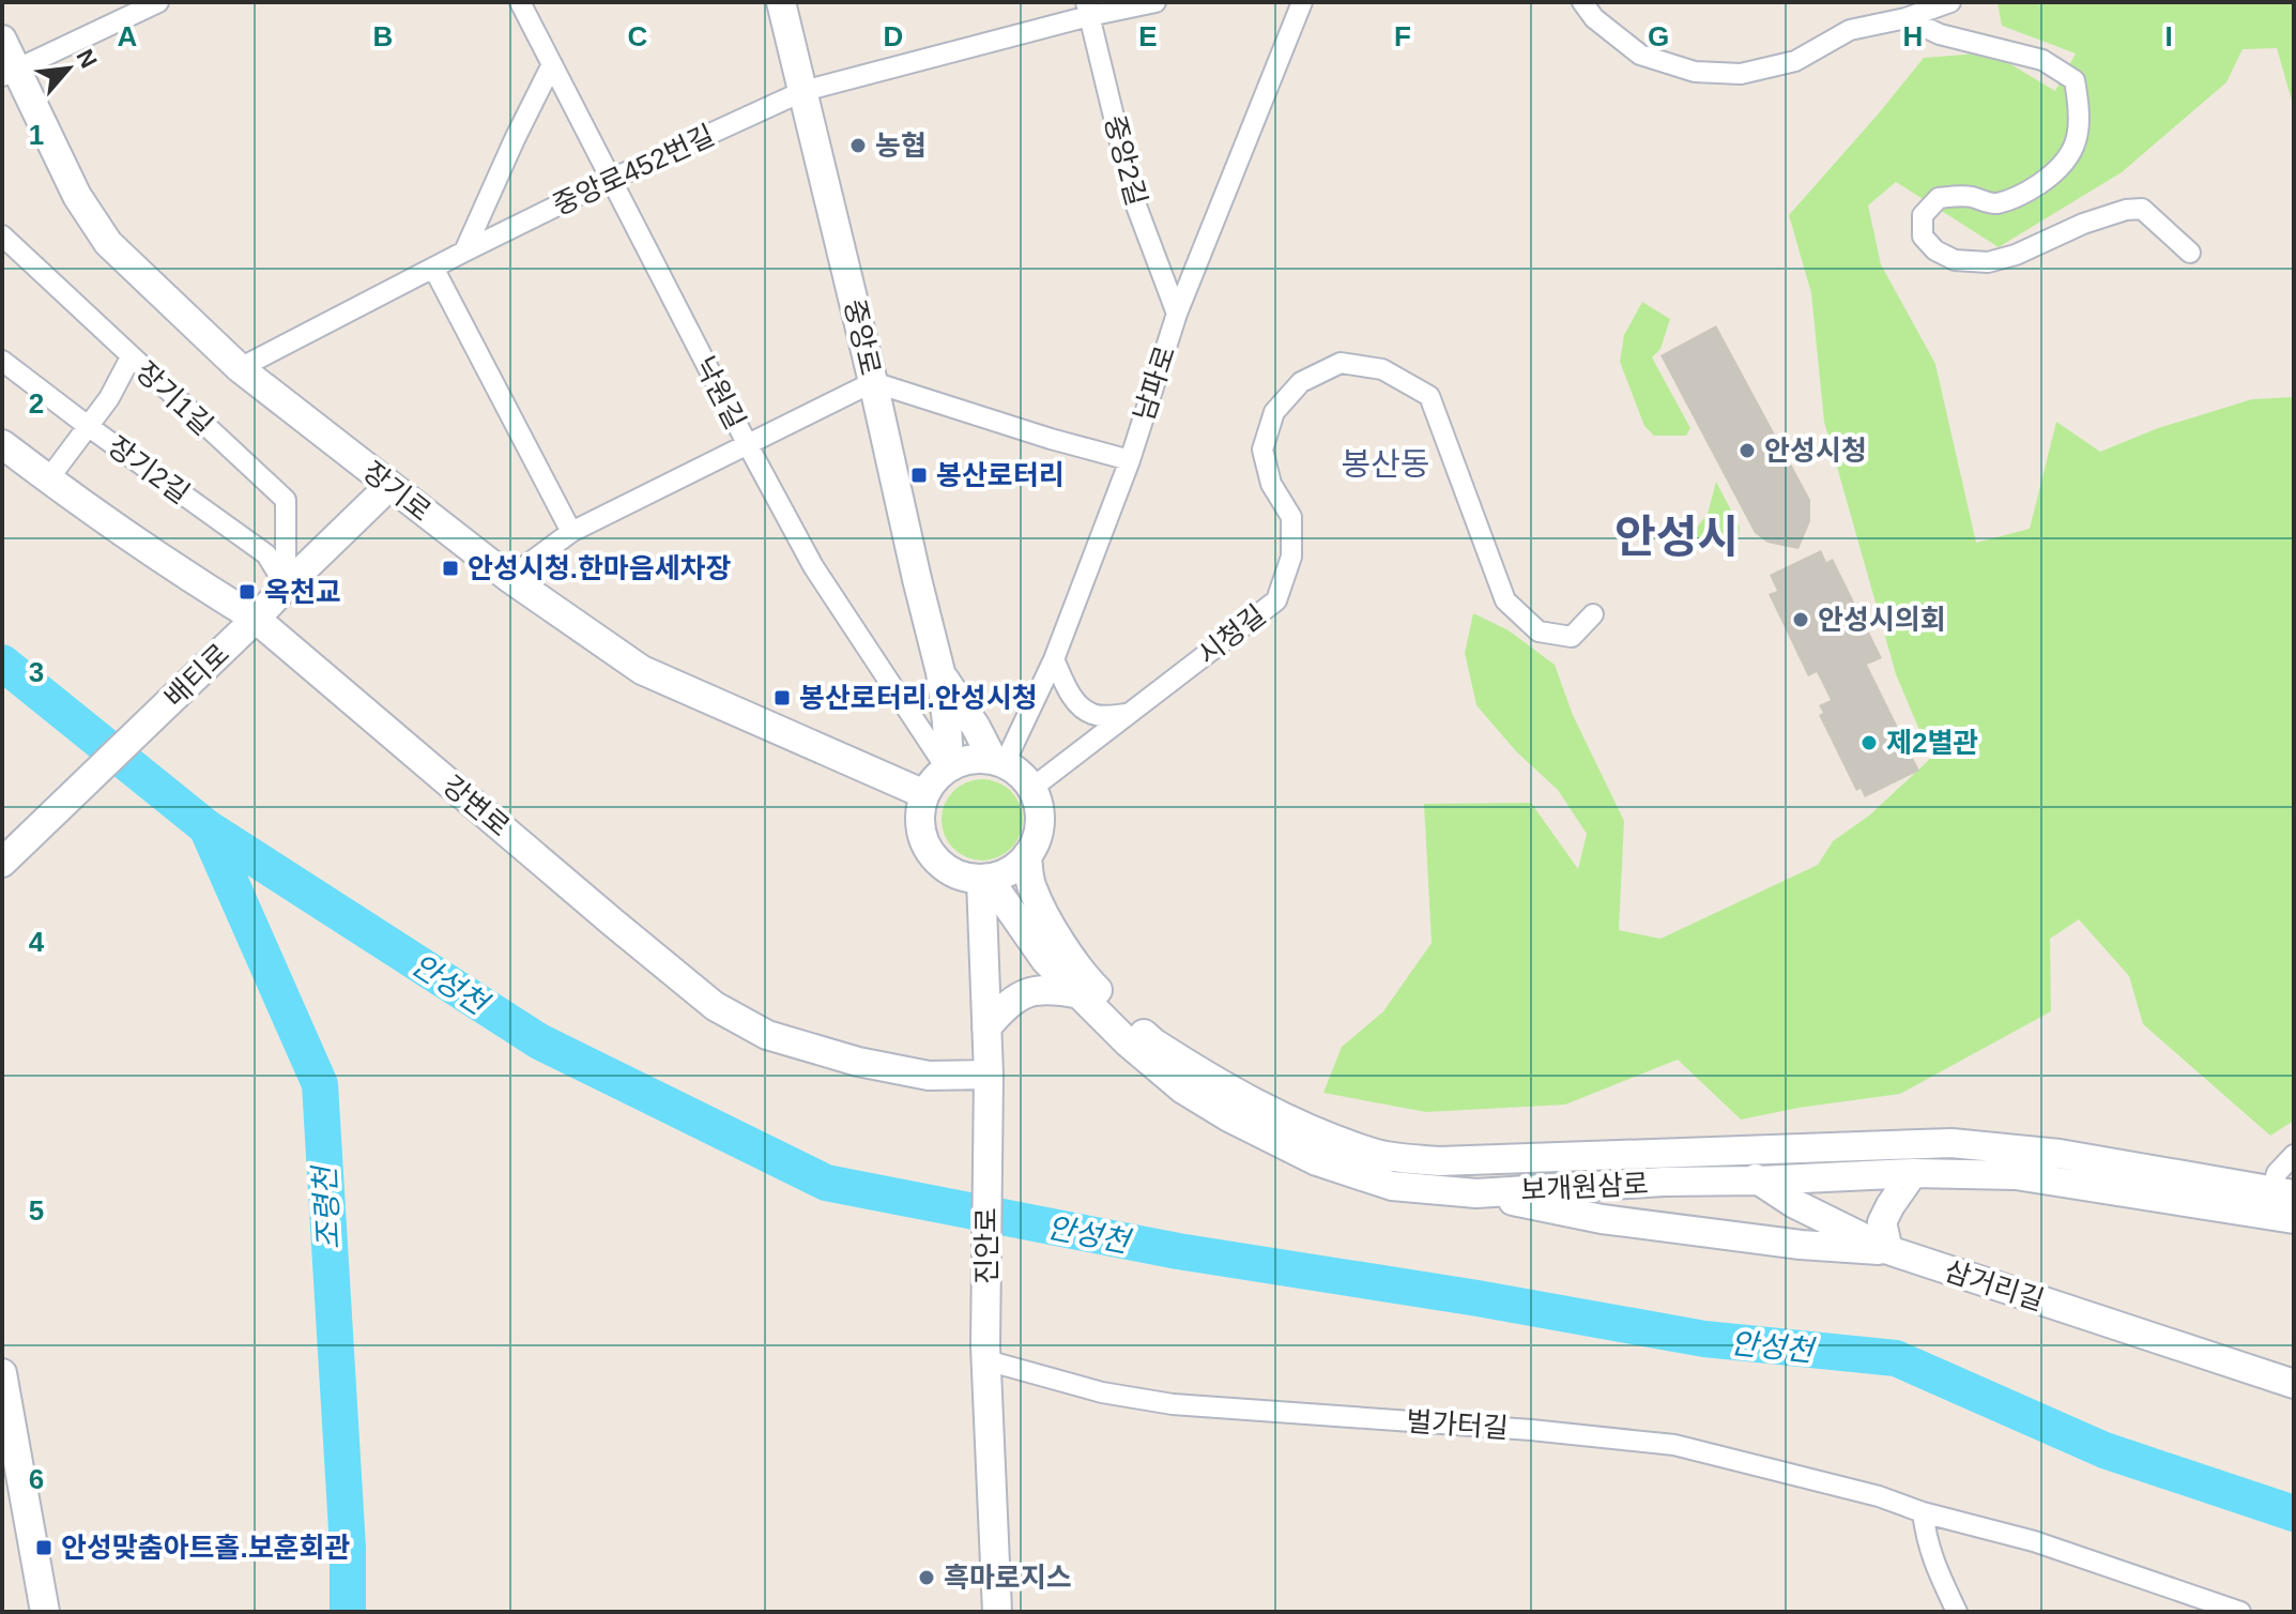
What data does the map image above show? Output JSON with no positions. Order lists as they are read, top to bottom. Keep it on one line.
{"streets":{"main road":["중앙로","장기로","배티로","강변로","보개원삼로","진안로","삼거리길"],"street":["중앙2길","중앙로452번길","남파로","낙원길","장기1길","장기2길","시청길","벌가터길"]},"crossings":[["중앙2길","중앙로452번길"],["중앙2길","남파로"],["중앙로452번길","중앙로"],["중앙로452번길","낙원길"],["중앙로452번길","장기로"],["중앙로","남파로"],["중앙로","낙원길"],["중앙로","장기로"],["중앙로","시청길"],["중앙로","보개원삼로"],["중앙로","진안로"],["남파로","낙원길"],["남파로","장기로"],["남파로","시청길"],["남파로","보개원삼로"],["남파로","진안로"],["낙원길","장기로"],["낙원길","시청길"],["낙원길","보개원삼로"],["낙원길","진안로"],["장기1길","장기2길"],["장기1길","배티로"],["장기2길","배티로"],["장기로","시청길"],["장기로","배티로"],["장기로","보개원삼로"],["장기로","진안로"],["시청길","보개원삼로"],["시청길","진안로"],["배티로","강변로"],["강변로","진안로"],["보개원삼로","진안로"],["보개원삼로","삼거리길"],["진안로","벌가터길"]],"districts":["봉산동","안성시"],"water":["안성천","조령천"],"places":{"other":["농협","안성시청","안성시의회","제2별관","흑마로지스"],"transit":["봉산로터리","안성시청.한마음세차장","옥천교","봉산로터리.안성시청","안성맞춤아트홀.보훈회관"]},"north":"top right","grid":{"columns":["A","B","C","D","E","F","G","H","I"],"rows":["1","2","3","4","5","6"]}}
